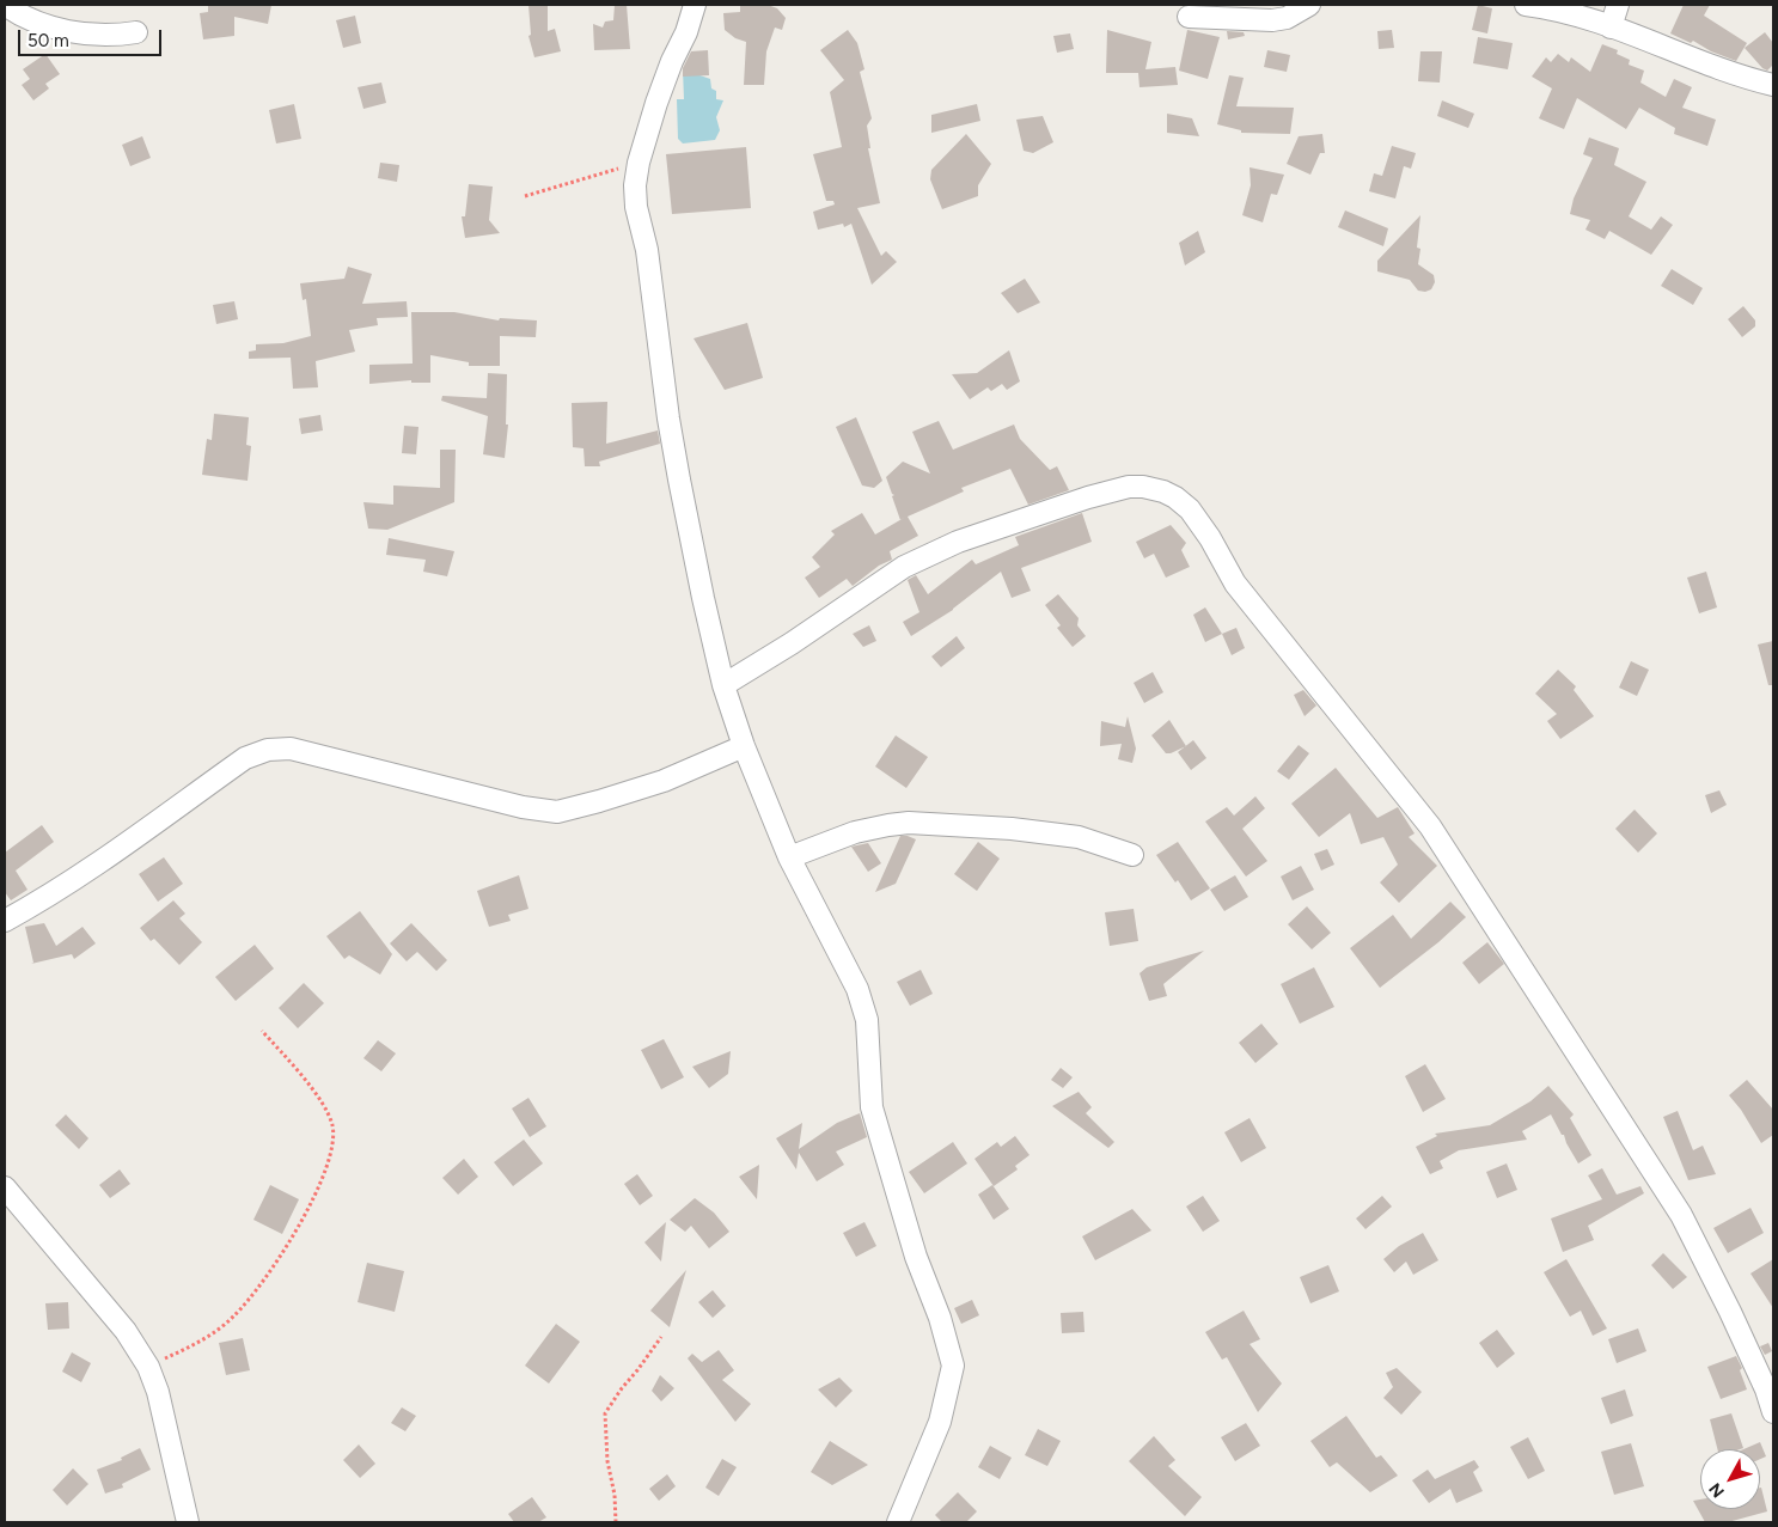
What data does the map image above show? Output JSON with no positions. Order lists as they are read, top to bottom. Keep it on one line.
{"scale_bar":"50 m","north":"bottom left"}
